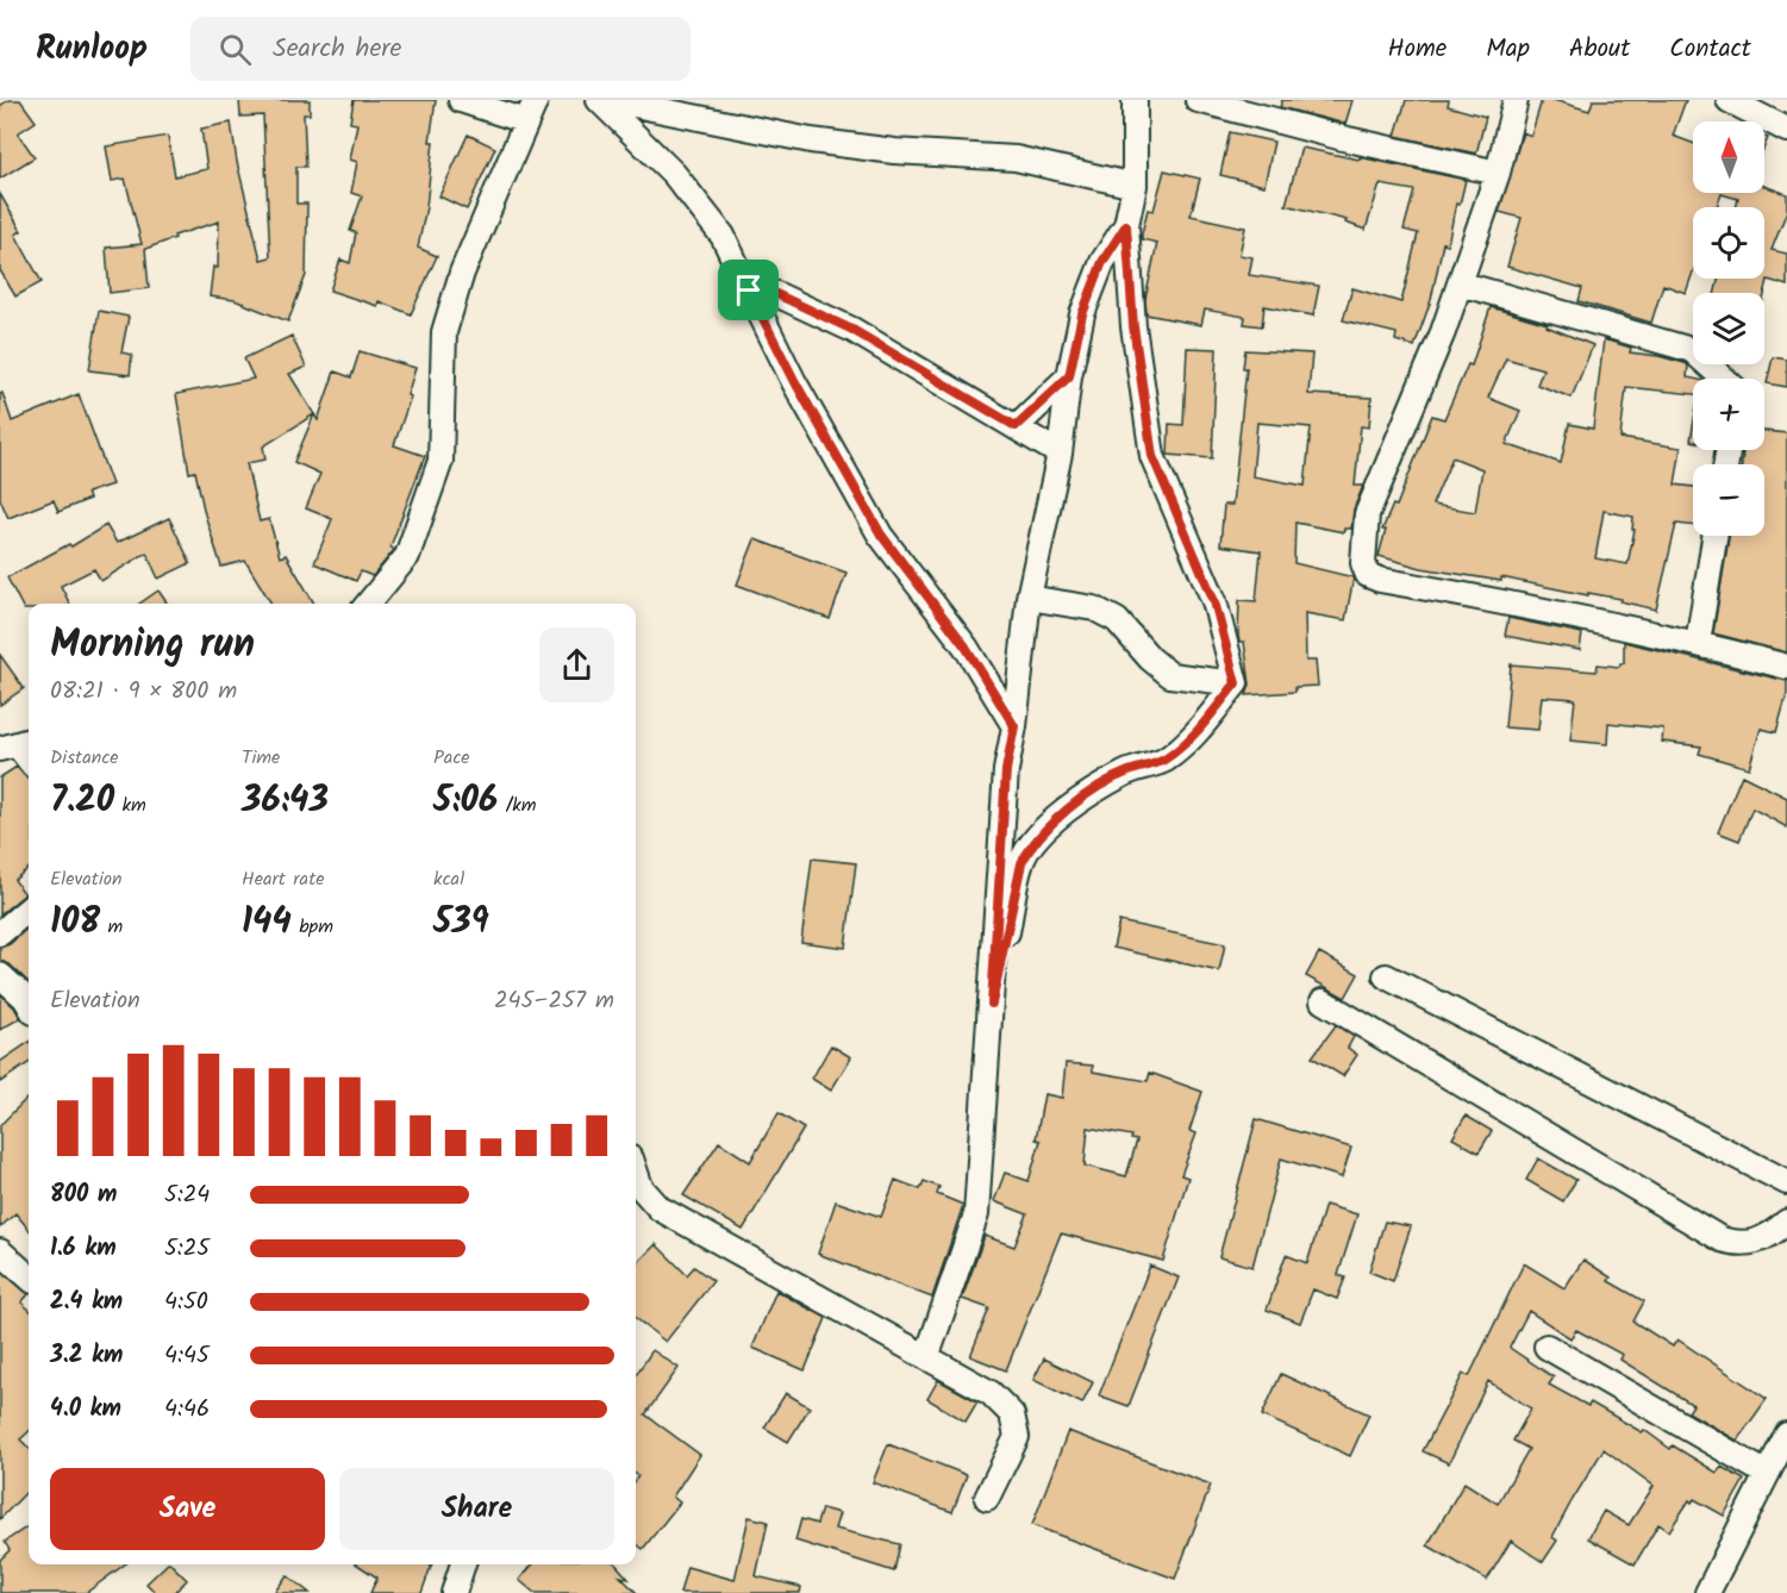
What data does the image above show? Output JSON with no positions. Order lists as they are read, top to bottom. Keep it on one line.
{"north":"top","page":{"header":"Runloop","search":"Search here","nav":["Home","Map","About","Contact"],"map_buttons":["+","−"],"heading":["Morning run","08:21 · 9 × 800 m"],"stats":[["Distance","7.20 km"],["Time","36:43"],["Pace","5:06 /km"],["Elevation","108 m"],["Heart rate","144 bpm"],["kcal","539"]],"chart":["Elevation","245–257 m"],"list":[{"name":"800 m","note":"5:24"},{"name":"1.6 km","note":"5:25"},{"name":"2.4 km","note":"4:50"},{"name":"3.2 km","note":"4:45"},{"name":"4.0 km","note":"4:46"}],"buttons":["Save","Share"]}}
